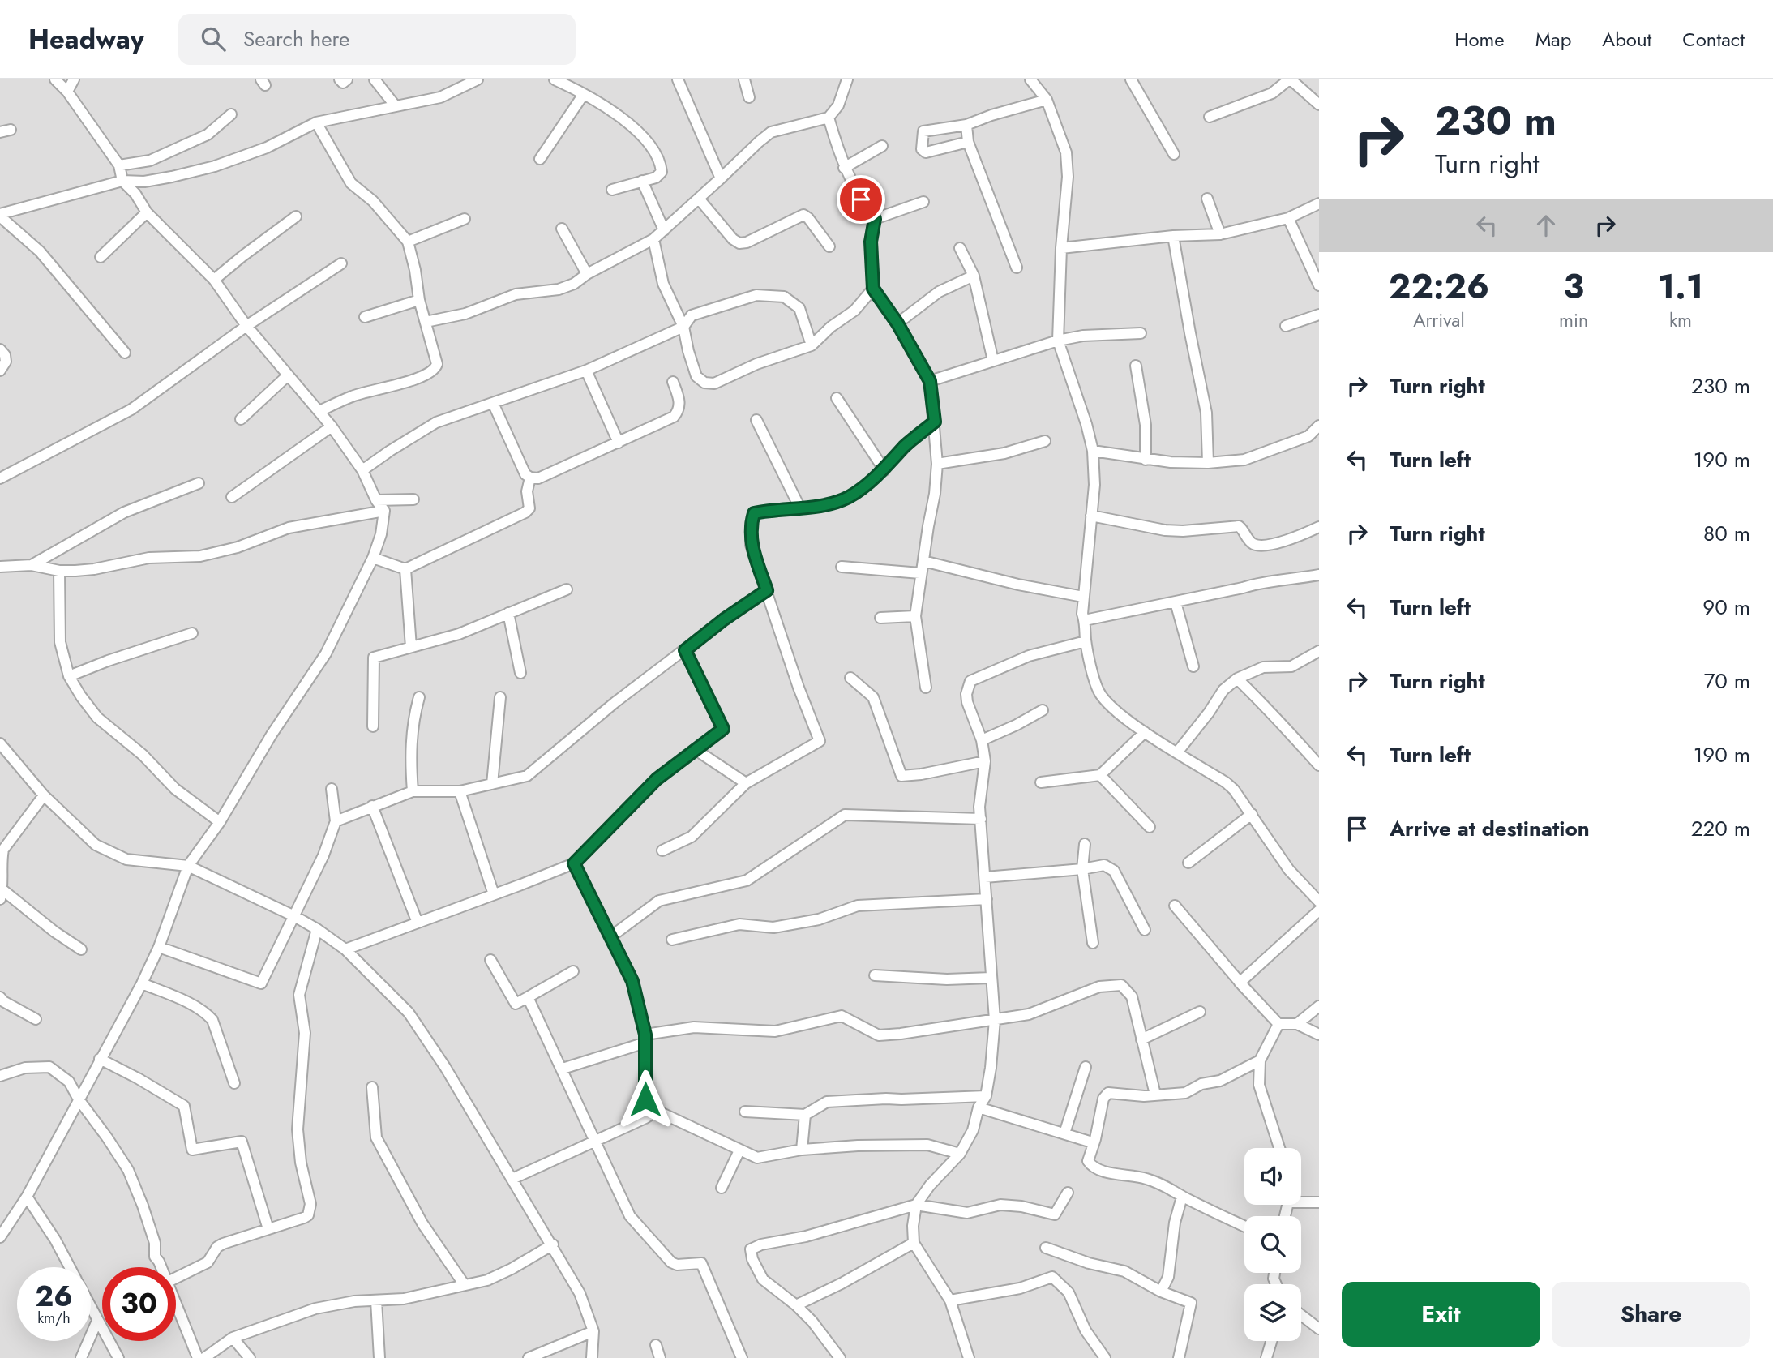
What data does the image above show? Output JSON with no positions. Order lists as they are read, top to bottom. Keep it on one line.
{"page":{"header":"Headway","search":"Search here","nav":["Home","Map","About","Contact"],"turn":["230 m","Turn right"],"eta":["22:26","Arrival","3","min","1.1","km"],"list":[{"name":"Turn right","value":"230 m"},{"name":"Turn left","value":"190 m"},{"name":"Turn right","value":"80 m"},{"name":"Turn left","value":"90 m"},{"name":"Turn right","value":"70 m"},{"name":"Turn left","value":"190 m"},{"name":"Arrive at destination","value":"220 m"}],"speed":"26 km/h","limit":"30","buttons":["Exit","Share"]}}
